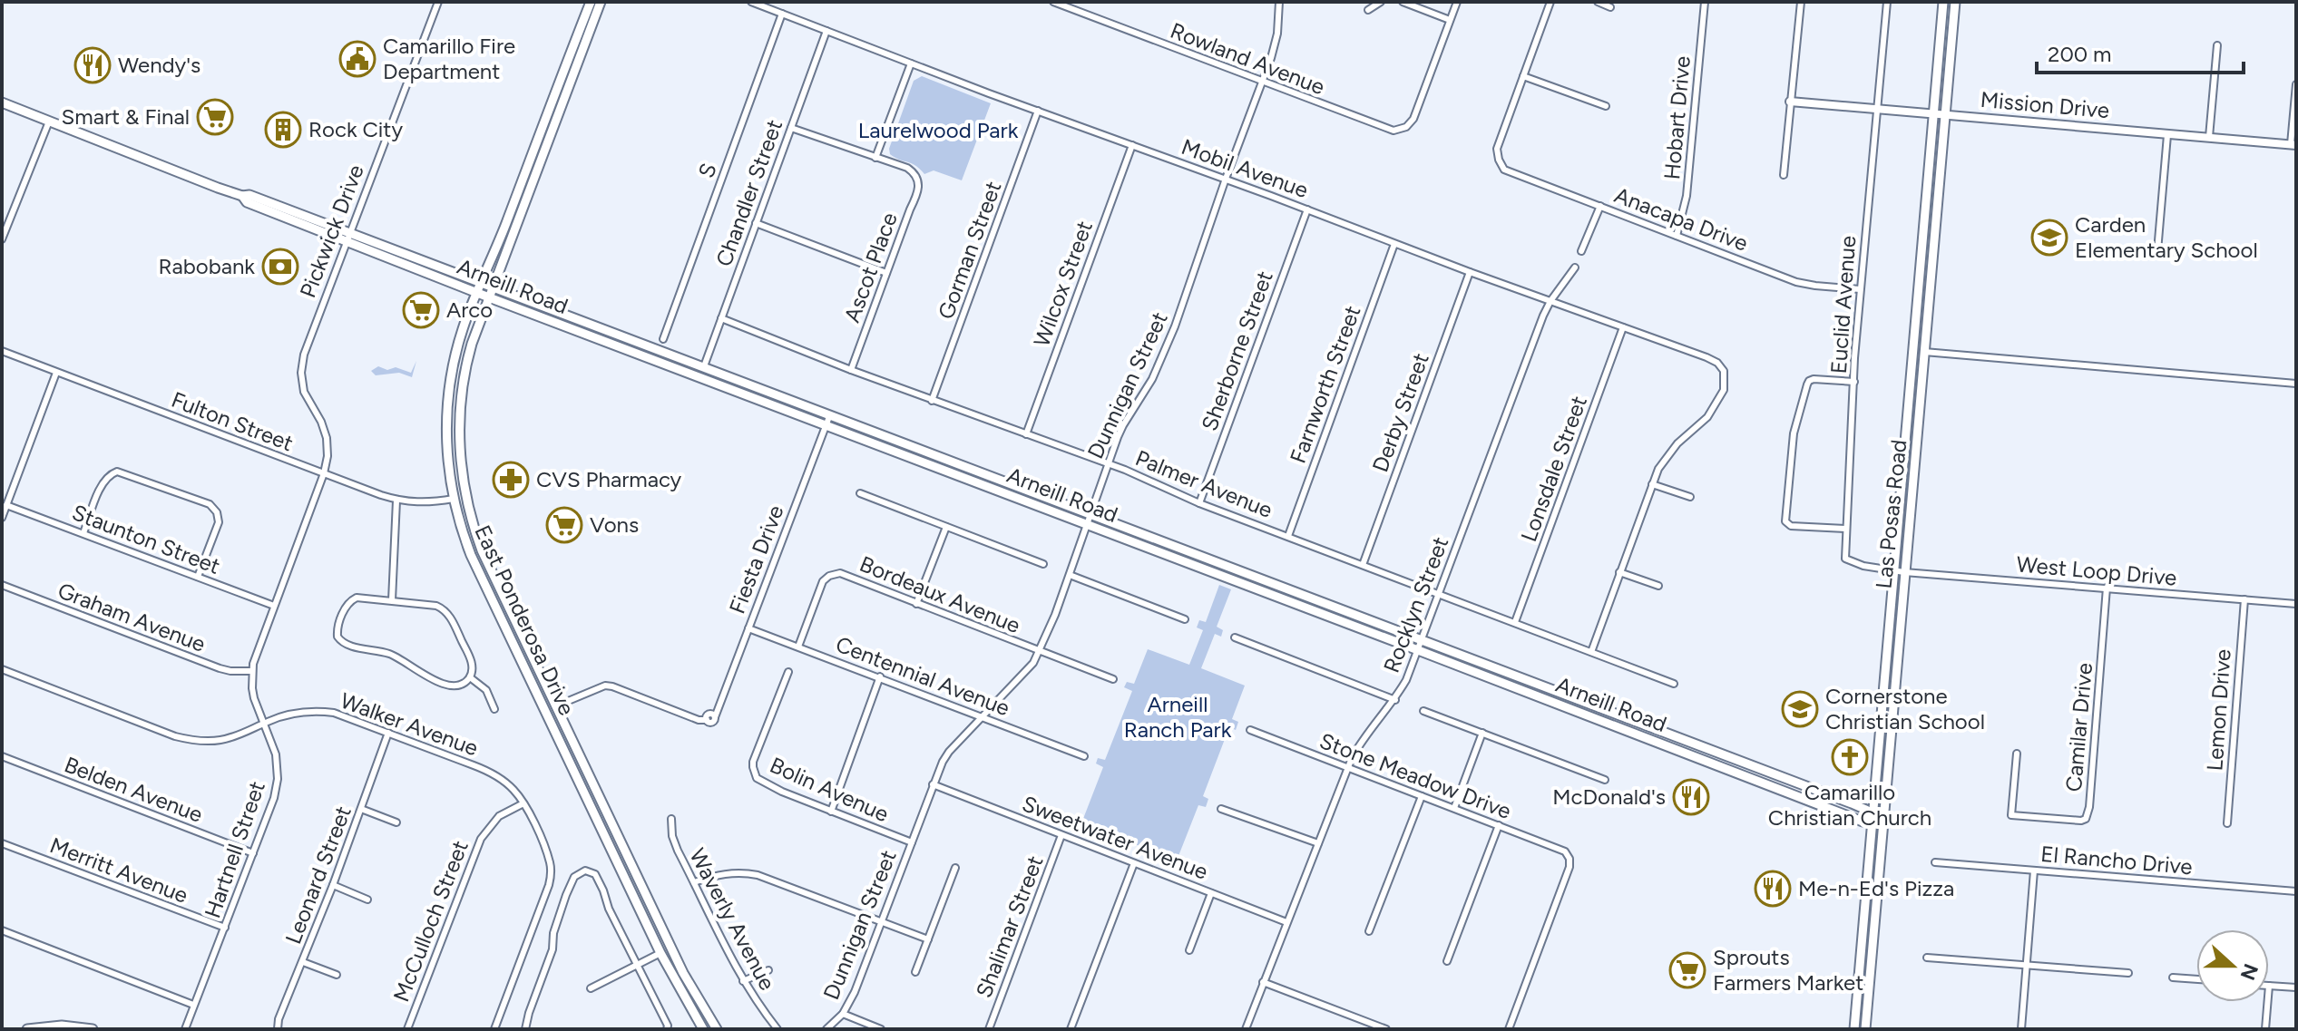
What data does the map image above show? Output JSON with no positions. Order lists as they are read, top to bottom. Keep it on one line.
{"streets":{"main road":["Arneill Road","Las Posas Road","East Ponderosa Drive"],"street":["Rowland Avenue","Mission Drive","Hobart Drive","Mobil Avenue","S","Chandler Street","Anacapa Drive","Pickwick Drive","Gorman Street","Ascot Place","Wilcox Street","Euclid Avenue","Sherborne Street","Farnworth Street","Dunnigan Street","Derby Street","Fulton Street","Lonsdale Street","Palmer Avenue","Staunton Street","Fiesta Drive","West Loop Drive","Bordeaux Avenue","Rocklyn Street","Graham Avenue","Centennial Avenue","Lemon Drive","Walker Avenue","Camilar Drive","Stone Meadow Drive","Belden Avenue","Bolin Avenue","Sweetwater Avenue","Hartnell Street","El Rancho Drive","Merritt Avenue","Leonard Street","Waverly Avenue","McCulloch Street","Shalimar Street"]},"crossings":[["Rowland Avenue","Dunnigan Street"],["Mission Drive","Euclid Avenue"],["Mission Drive","Las Posas Road"],["Hobart Drive","Anacapa Drive"],["Mobil Avenue","S"],["Mobil Avenue","Chandler Street"],["Mobil Avenue","Gorman Street"],["Mobil Avenue","Wilcox Street"],["Mobil Avenue","Sherborne Street"],["Mobil Avenue","Farnworth Street"],["Mobil Avenue","Dunnigan Street"],["Mobil Avenue","Derby Street"],["Mobil Avenue","Lonsdale Street"],["Mobil Avenue","Rocklyn Street"],["Chandler Street","Arneill Road"],["Chandler Street","Palmer Avenue"],["Anacapa Drive","Euclid Avenue"],["Pickwick Drive","Arneill Road"],["Pickwick Drive","Fulton Street"],["Pickwick Drive","Hartnell Street"],["Gorman Street","Palmer Avenue"],["Ascot Place","Palmer Avenue"],["Wilcox Street","Palmer Avenue"],["Arneill Road","Dunnigan Street"],["Arneill Road","Las Posas Road"],["Arneill Road","Fiesta Drive"],["Arneill Road","Rocklyn Street"],["Arneill Road","East Ponderosa Drive"],["Euclid Avenue","Las Posas Road"],["Euclid Avenue","West Loop Drive"],["Sherborne Street","Palmer Avenue"],["Farnworth Street","Palmer Avenue"],["Dunnigan Street","Palmer Avenue"],["Dunnigan Street","Bordeaux Avenue"],["Dunnigan Street","Centennial Avenue"],["Dunnigan Street","Bolin Avenue"],["Dunnigan Street","Sweetwater Avenue"],["Derby Street","Palmer Avenue"],["Fulton Street","East Ponderosa Drive"],["Fulton Street","Hartnell Street"],["Lonsdale Street","Palmer Avenue"],["Palmer Avenue","Rocklyn Street"],["Las Posas Road","West Loop Drive"],["Staunton Street","Hartnell Street"],["Fiesta Drive","East Ponderosa Drive"],["Fiesta Drive","Centennial Avenue"],["West Loop Drive","Lemon Drive"],["West Loop Drive","Camilar Drive"],["Bordeaux Avenue","Centennial Avenue"],["Rocklyn Street","Stone Meadow Drive"],["Rocklyn Street","Sweetwater Avenue"],["Graham Avenue","Hartnell Street"],["Walker Avenue","Hartnell Street"],["Walker Avenue","Leonard Street"],["Walker Avenue","McCulloch Street"],["Belden Avenue","Hartnell Street"],["Sweetwater Avenue","Shalimar Street"],["Hartnell Street","Merritt Avenue"]],"parks":["Laurelwood Park","Arneill Ranch Park"],"places":{"public building":["Camarillo Fire Department"],"restaurant":["Wendy's","McDonald's","Me-n-Ed's Pizza"],"supermarket":["Smart & Final","Arco","Vons","Sprouts Farmers Market"],"building":["Rock City"],"school or university":["Carden Elementary School","Cornerstone Christian School"],"bank":["Rabobank"],"pharmacy":["CVS Pharmacy"],"church":["Camarillo Christian Church"]},"scale_bar":"200 m","north":"right"}
